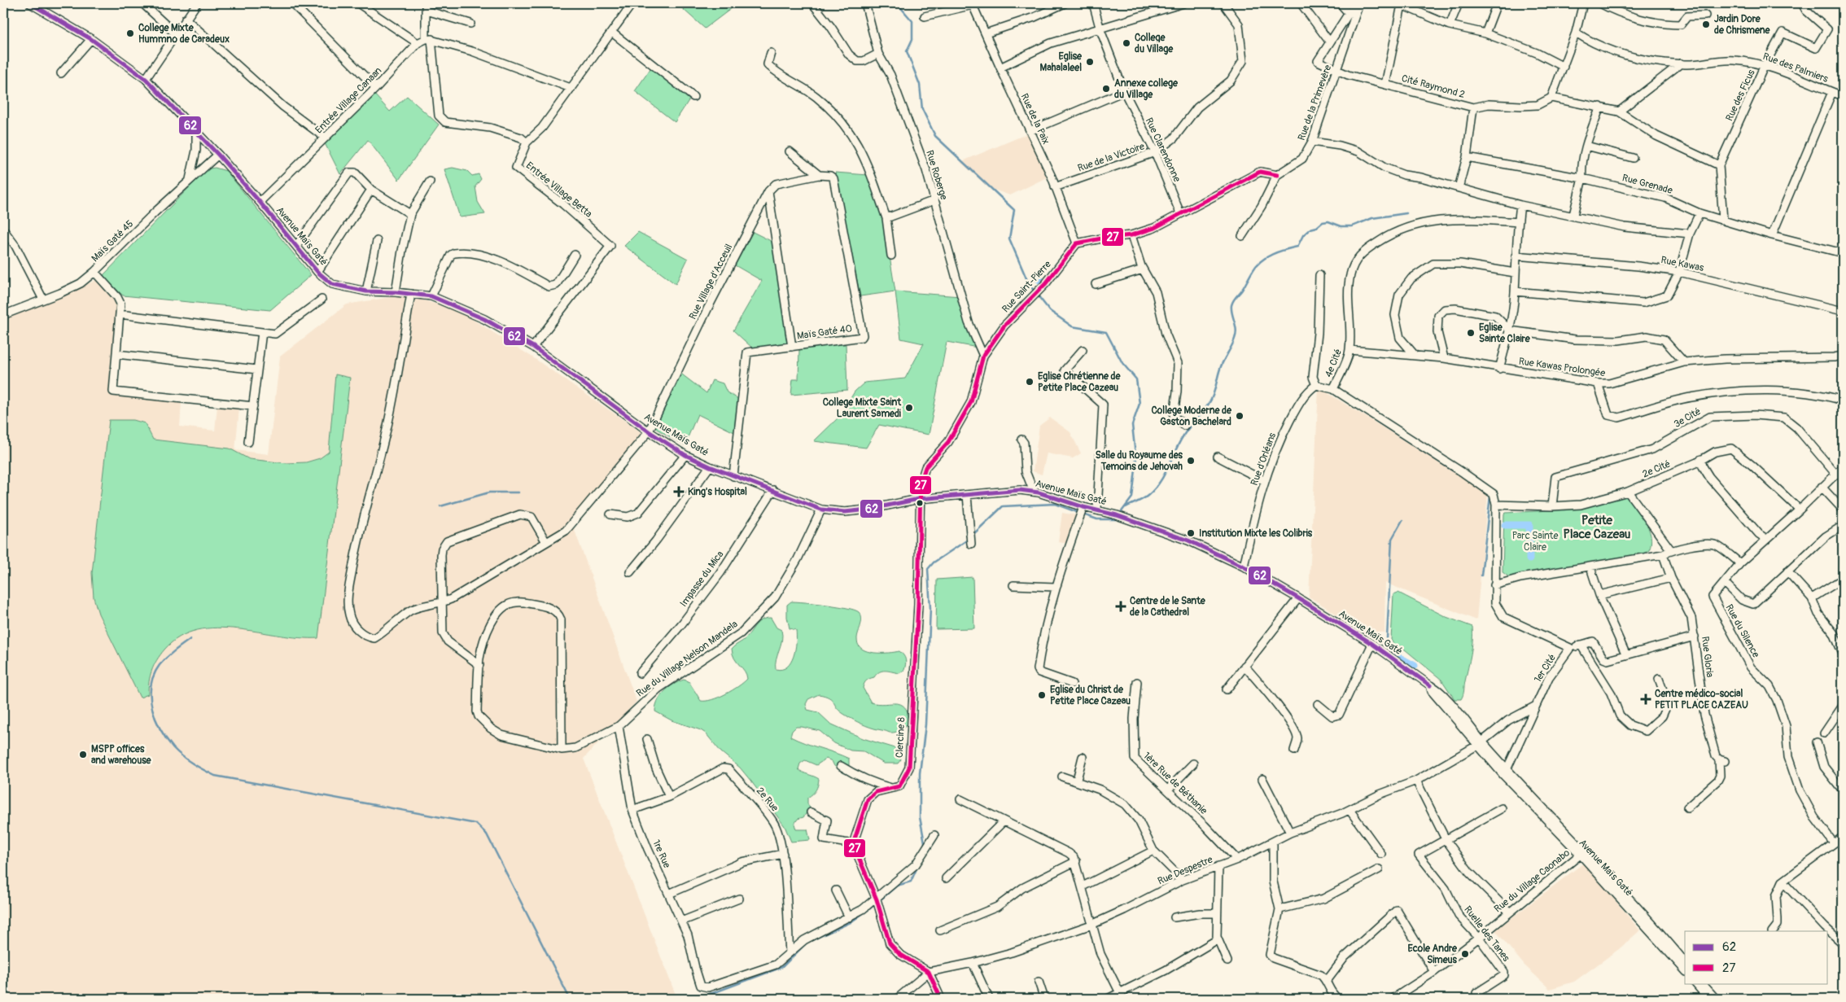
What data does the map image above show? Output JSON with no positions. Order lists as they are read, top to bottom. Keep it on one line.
{"streets":{"street":["Rue des Palmiers","Cité Raymond 2","Rue des Ficus","Entrée Village Canaan","Rue de la Primevère","Rue de la Paix","Rue Clarendonne","Rue de la Victoire","Rue Roberge","Rue Grenade","Entrée Village Betta","Avenue Maïs Gaté","Maïs Gaté 45","Rue Kawas","Rue Village d'Acceuil","Rue Saint-Pierre","Maïs Gaté 40","4e Cité","Rue Kawas Prolongée","3e Cité","Rue d'Orléans","2e Cité","Impasse du Mica","Rue du Silence","Rue Gloria","Rue du Village Nelson Mandela","1er Cité","Clercine 8","1ère Rue de Béthanie","2e Rue","1re Rue","Rue Despestre","Rue du Village Caonabo","Ruelle des Tanes"]},"crossings":[["Rue des Palmiers","Rue des Ficus"],["Cité Raymond 2","Rue de la Primevère"],["Entrée Village Canaan","Avenue Maïs Gaté"],["Rue de la Paix","Rue de la Victoire"],["Rue de la Paix","Rue Saint-Pierre"],["Rue Clarendonne","Rue de la Victoire"],["Rue Roberge","Rue Saint-Pierre"],["Entrée Village Betta","Avenue Maïs Gaté"],["Avenue Maïs Gaté","Maïs Gaté 45"],["Avenue Maïs Gaté","Rue Village d'Acceuil"],["Avenue Maïs Gaté","Rue Saint-Pierre"],["Avenue Maïs Gaté","Maïs Gaté 40"],["Avenue Maïs Gaté","Rue d'Orléans"],["Avenue Maïs Gaté","Impasse du Mica"],["Avenue Maïs Gaté","Rue du Village Nelson Mandela"],["Avenue Maïs Gaté","1er Cité"],["Avenue Maïs Gaté","Clercine 8"],["Avenue Maïs Gaté","Rue Despestre"],["Avenue Maïs Gaté","Rue du Village Caonabo"],["Rue Saint-Pierre","Clercine 8"],["4e Cité","Rue Kawas Prolongée"],["4e Cité","2e Cité"],["Rue Kawas Prolongée","3e Cité"],["3e Cité","2e Cité"],["Rue du Village Nelson Mandela","1re Rue"],["1er Cité","Rue Despestre"],["1ère Rue de Béthanie","Rue Despestre"],["2e Rue","1re Rue"],["Rue du Village Caonabo","Ruelle des Tanes"]],"districts":["Petite Place Cazeau"],"parks":["Parc Sainte Claire"],"places":{"other":["Jardin Dore de Chrismene","College Mixte Hummno de Caradeux","College du Village","Eglise Mahalaleel","Annexe college du Village","Eglise Sainte Claire","Eglise Chrétienne de Petite Place Cazeau","College Mixte Saint Laurent Samedi","College Moderne de Gaston Bachelard","Salle du Royaume des Temoins de Jehovah","Institution Mixte les Colibris","Eglise du Christ de Petite Place Cazeau","MSPP offices and warehouse","Ecole Andre Simeus"],"health":["King's Hospital","Centre de le Sante de la Cathedral","Centre médico-social PETIT PLACE CAZEAU"]},"lines":["transit line 62","transit line 27"],"legend":["62","27"]}
